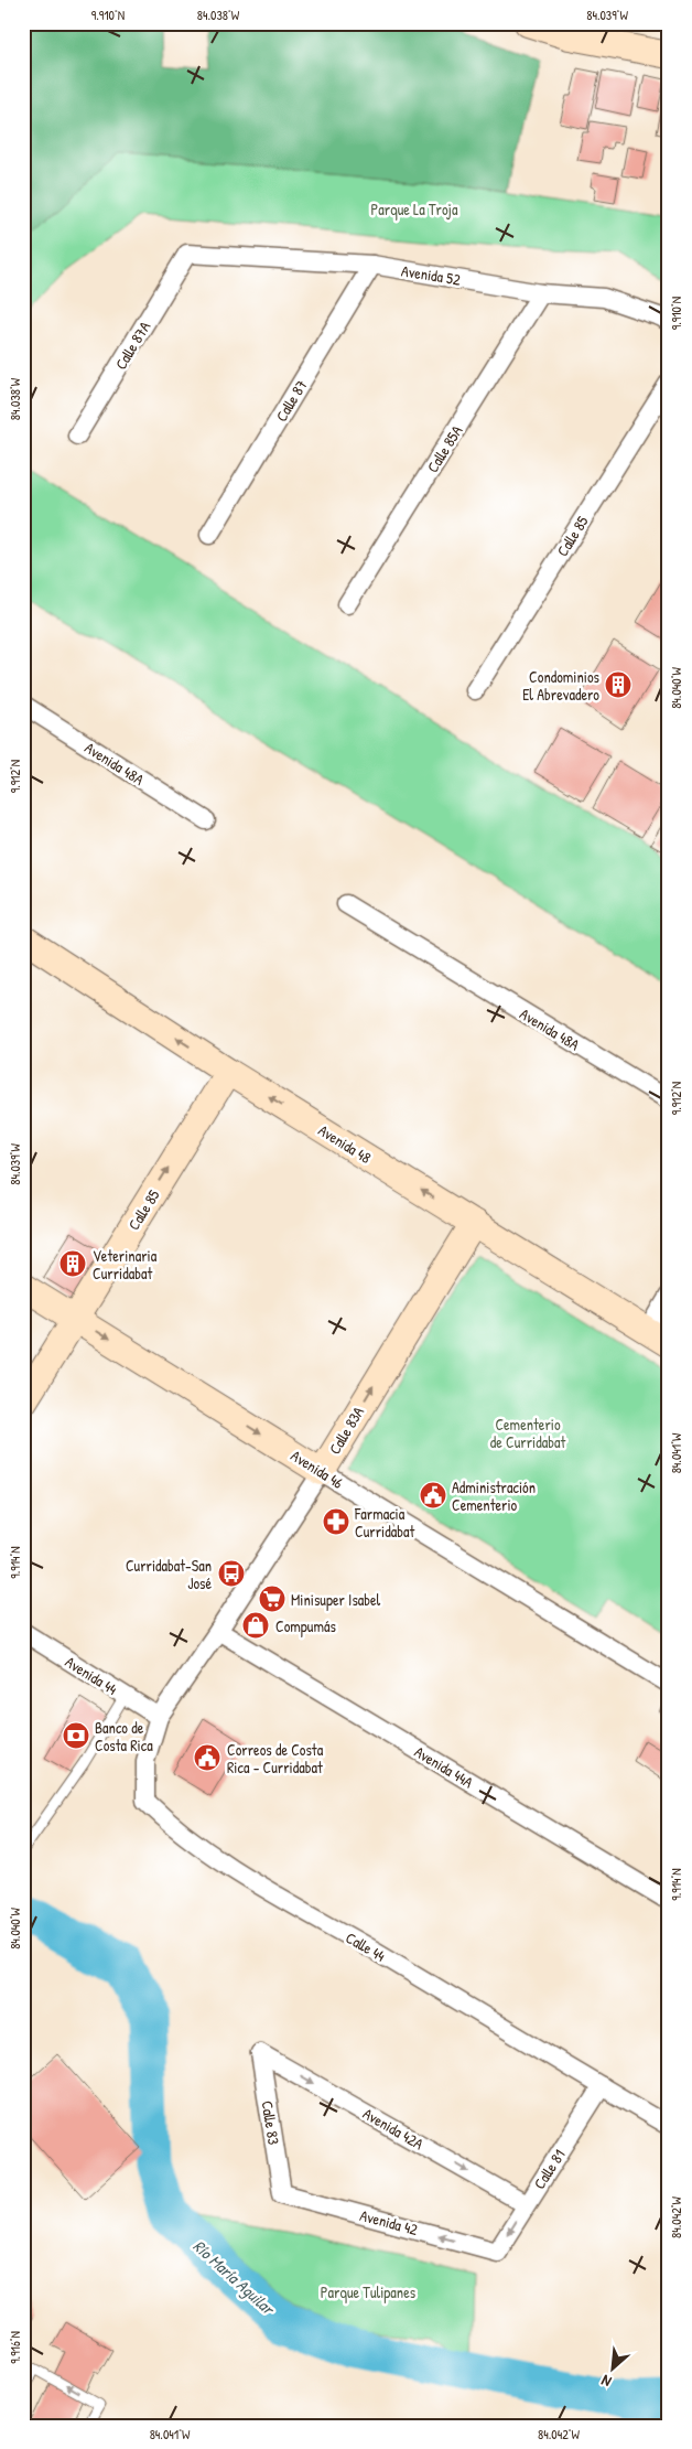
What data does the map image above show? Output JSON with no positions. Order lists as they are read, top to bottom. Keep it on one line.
{"streets":{"street":["Avenida 52","Calle 87A","Calle 87","Calle 85A","Calle 85","Avenida 48A","Avenida 48","Calle 83A","Avenida 46","Avenida 44","Avenida 44A","Calle 44","Calle 83","Avenida 42A","Calle 81","Avenida 42"]},"crossings":[["Avenida 52","Calle 87A"],["Avenida 52","Calle 87"],["Avenida 52","Calle 85A"],["Calle 85","Avenida 48"],["Calle 85","Avenida 46"],["Avenida 48","Calle 83A"],["Calle 83A","Avenida 46"],["Calle 83A","Avenida 44"],["Calle 83A","Avenida 44A"],["Calle 83A","Calle 44"],["Avenida 44","Calle 44"],["Calle 44","Calle 81"],["Calle 83","Avenida 42A"],["Calle 83","Avenida 42"],["Avenida 42A","Calle 81"],["Calle 81","Avenida 42"]],"one_way":["Calle 85","Avenida 48","Calle 83A","Avenida 46","Avenida 42A","Avenida 42"],"water":["Río María Aguilar"],"parks":["Parque La Troja","Cementerio de Curridabat","Parque Tulipanes"],"places":{"building":["Condominios El Abrevadero","Veterinaria Curridabat"],"public building":["Administración Cementerio","Correos de Costa Rica - Curridabat"],"pharmacy":["Farmacia Curridabat"],"bus stop":["Curridabat-San José"],"supermarket":["Minisuper Isabel"],"shop":["Compumás"],"bank":["Banco de Costa Rica"]},"north":"bottom left","coordinates":["9.910°N","84.038°W","84.039°W","84.040°W","9.912°N","84.041°W","9.914°N","84.042°W","9.916°N"]}
